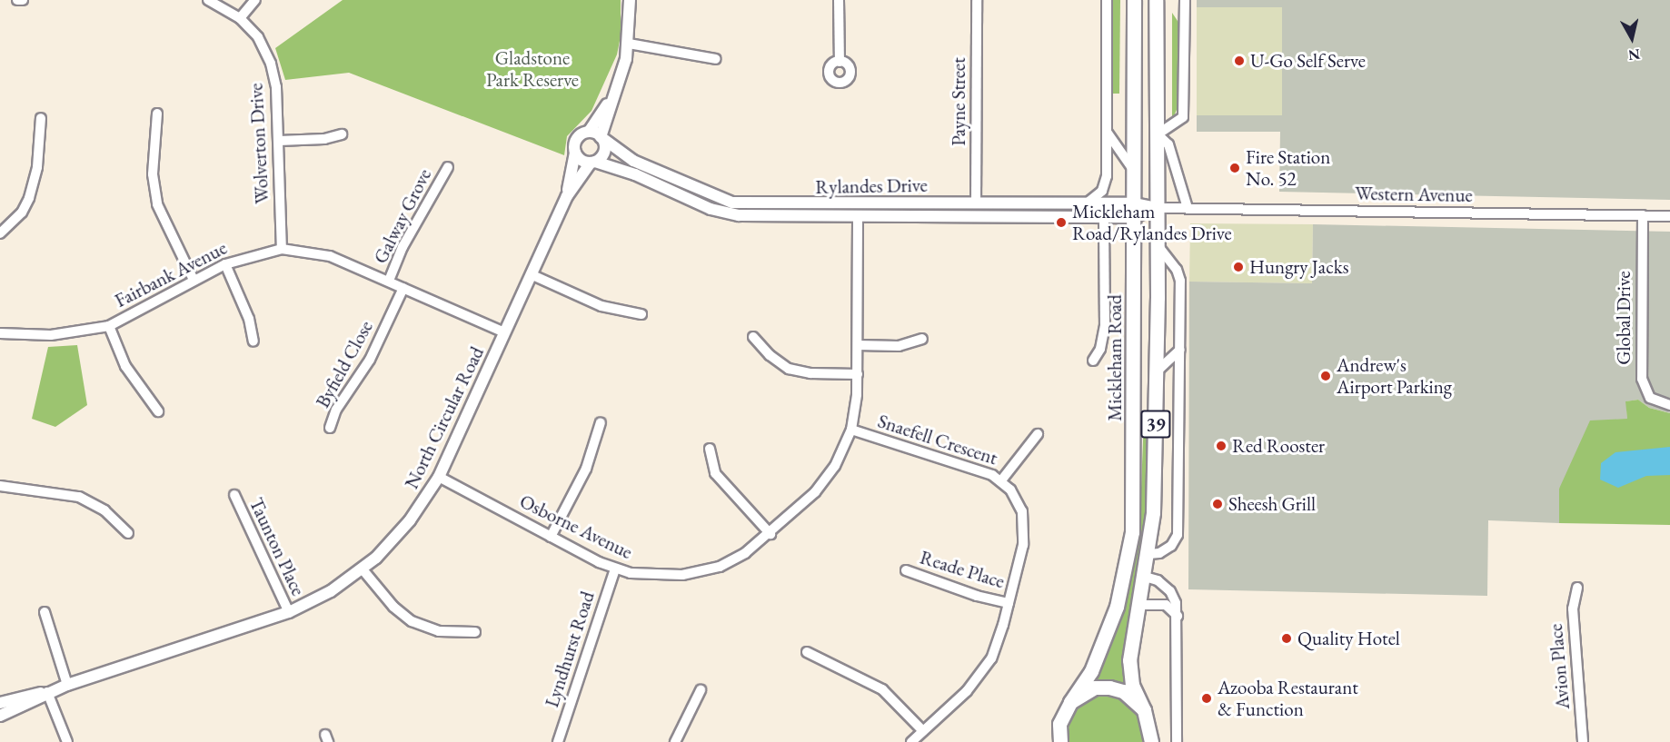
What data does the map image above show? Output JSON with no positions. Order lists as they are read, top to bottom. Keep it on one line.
{"streets":{"main road":["Mickleham Road","39"],"street":["Payne Street","Wolverton Drive","Rylandes Drive","Western Avenue","Galway Grove","Fairbank Avenue","Global Drive","Byfield Close","North Circular Road","Snaefell Crescent","Osborne Avenue","Taunton Place","Reade Place","Lyndhurst Road","Avion Place"]},"crossings":[["Payne Street","Rylandes Drive"],["Wolverton Drive","Fairbank Avenue"],["Rylandes Drive","Mickleham Road"],["Rylandes Drive","North Circular Road"],["Western Avenue","Global Drive"],["Western Avenue","39"],["Galway Grove","Fairbank Avenue"],["Fairbank Avenue","Byfield Close"],["Fairbank Avenue","North Circular Road"],["Mickleham Road","39"],["North Circular Road","Osborne Avenue"],["North Circular Road","Taunton Place"],["Snaefell Crescent","Osborne Avenue"],["Snaefell Crescent","Reade Place"],["Osborne Avenue","Lyndhurst Road"]],"parks":["Gladstone Park Reserve"],"places":["U-Go Self Serve","Fire Station No. 52","Mickleham Road/Rylandes Drive","Hungry Jacks","Andrew's Airport Parking","Red Rooster","Sheesh Grill","Quality Hotel","Azooba Restaurant & Function"],"north":"bottom"}
